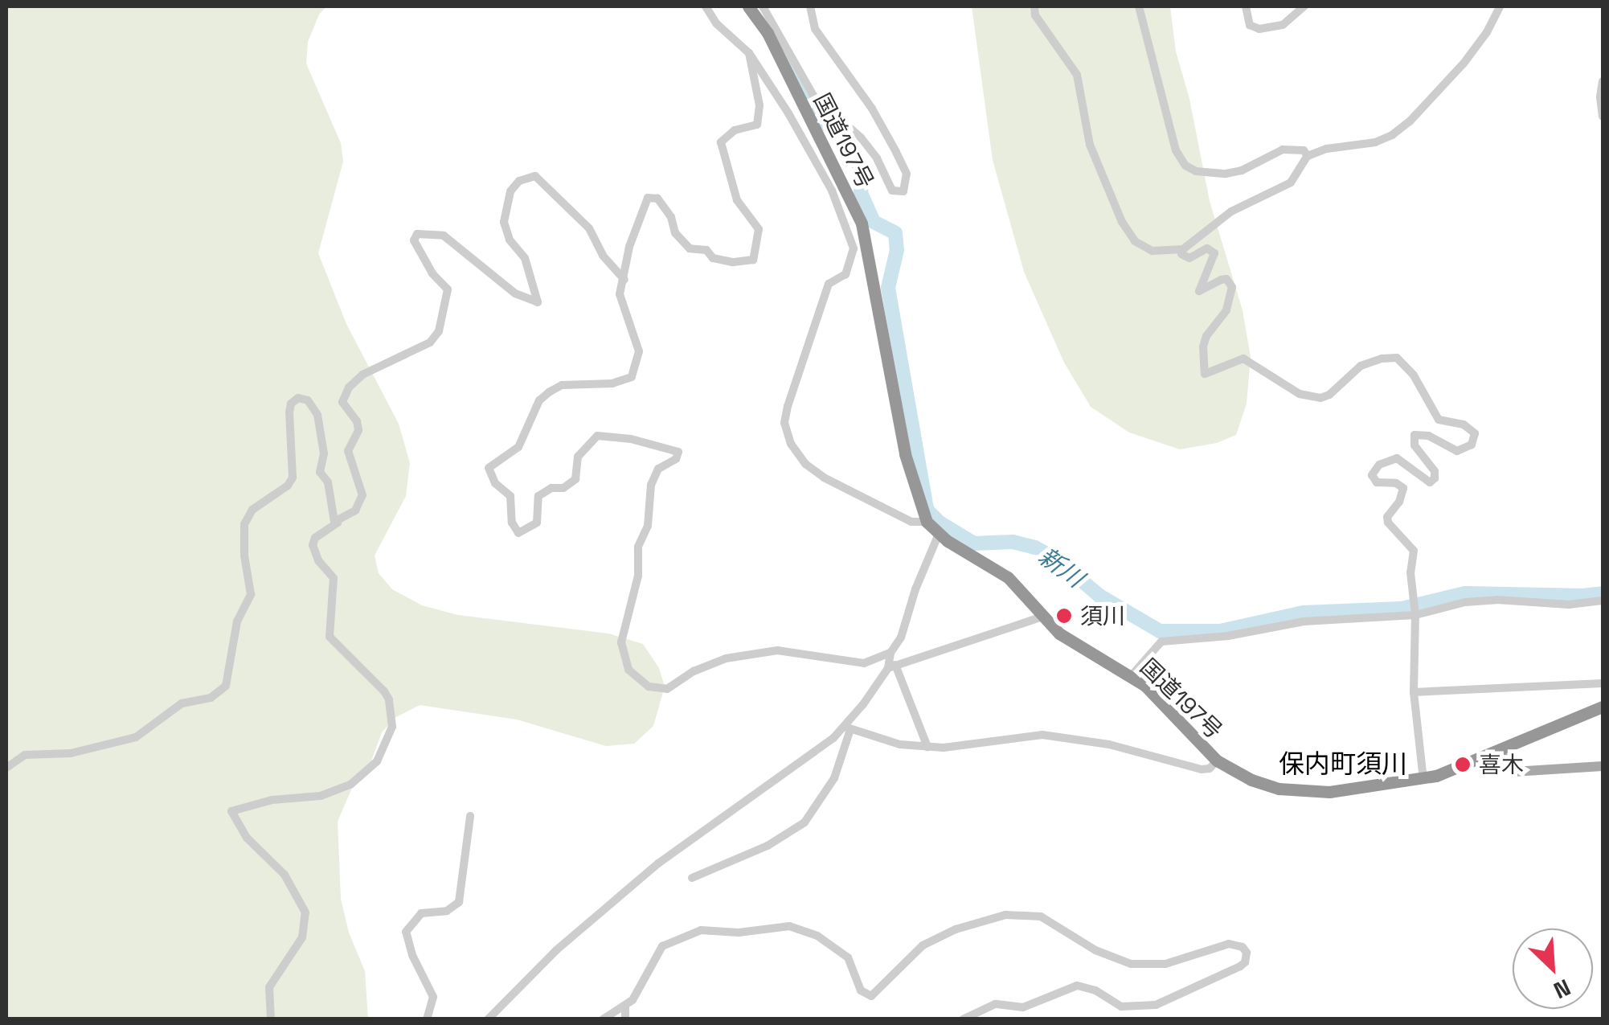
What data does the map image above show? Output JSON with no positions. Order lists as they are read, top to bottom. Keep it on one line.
{"streets":{"highway":["国道197号"]},"districts":["保内町須川"],"water":["新川"],"places":["須川","喜木"],"north":"bottom right"}
